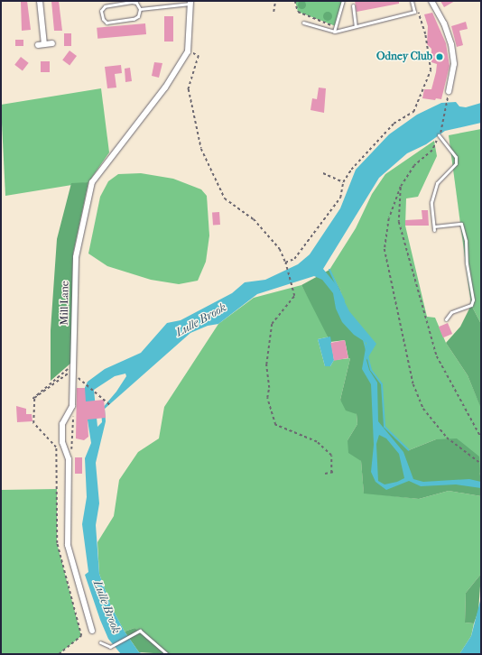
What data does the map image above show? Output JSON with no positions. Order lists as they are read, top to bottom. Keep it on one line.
{"streets":{"street":["Mill Lane"]},"water":["Lulle Brook"],"places":["Odney Club"]}
